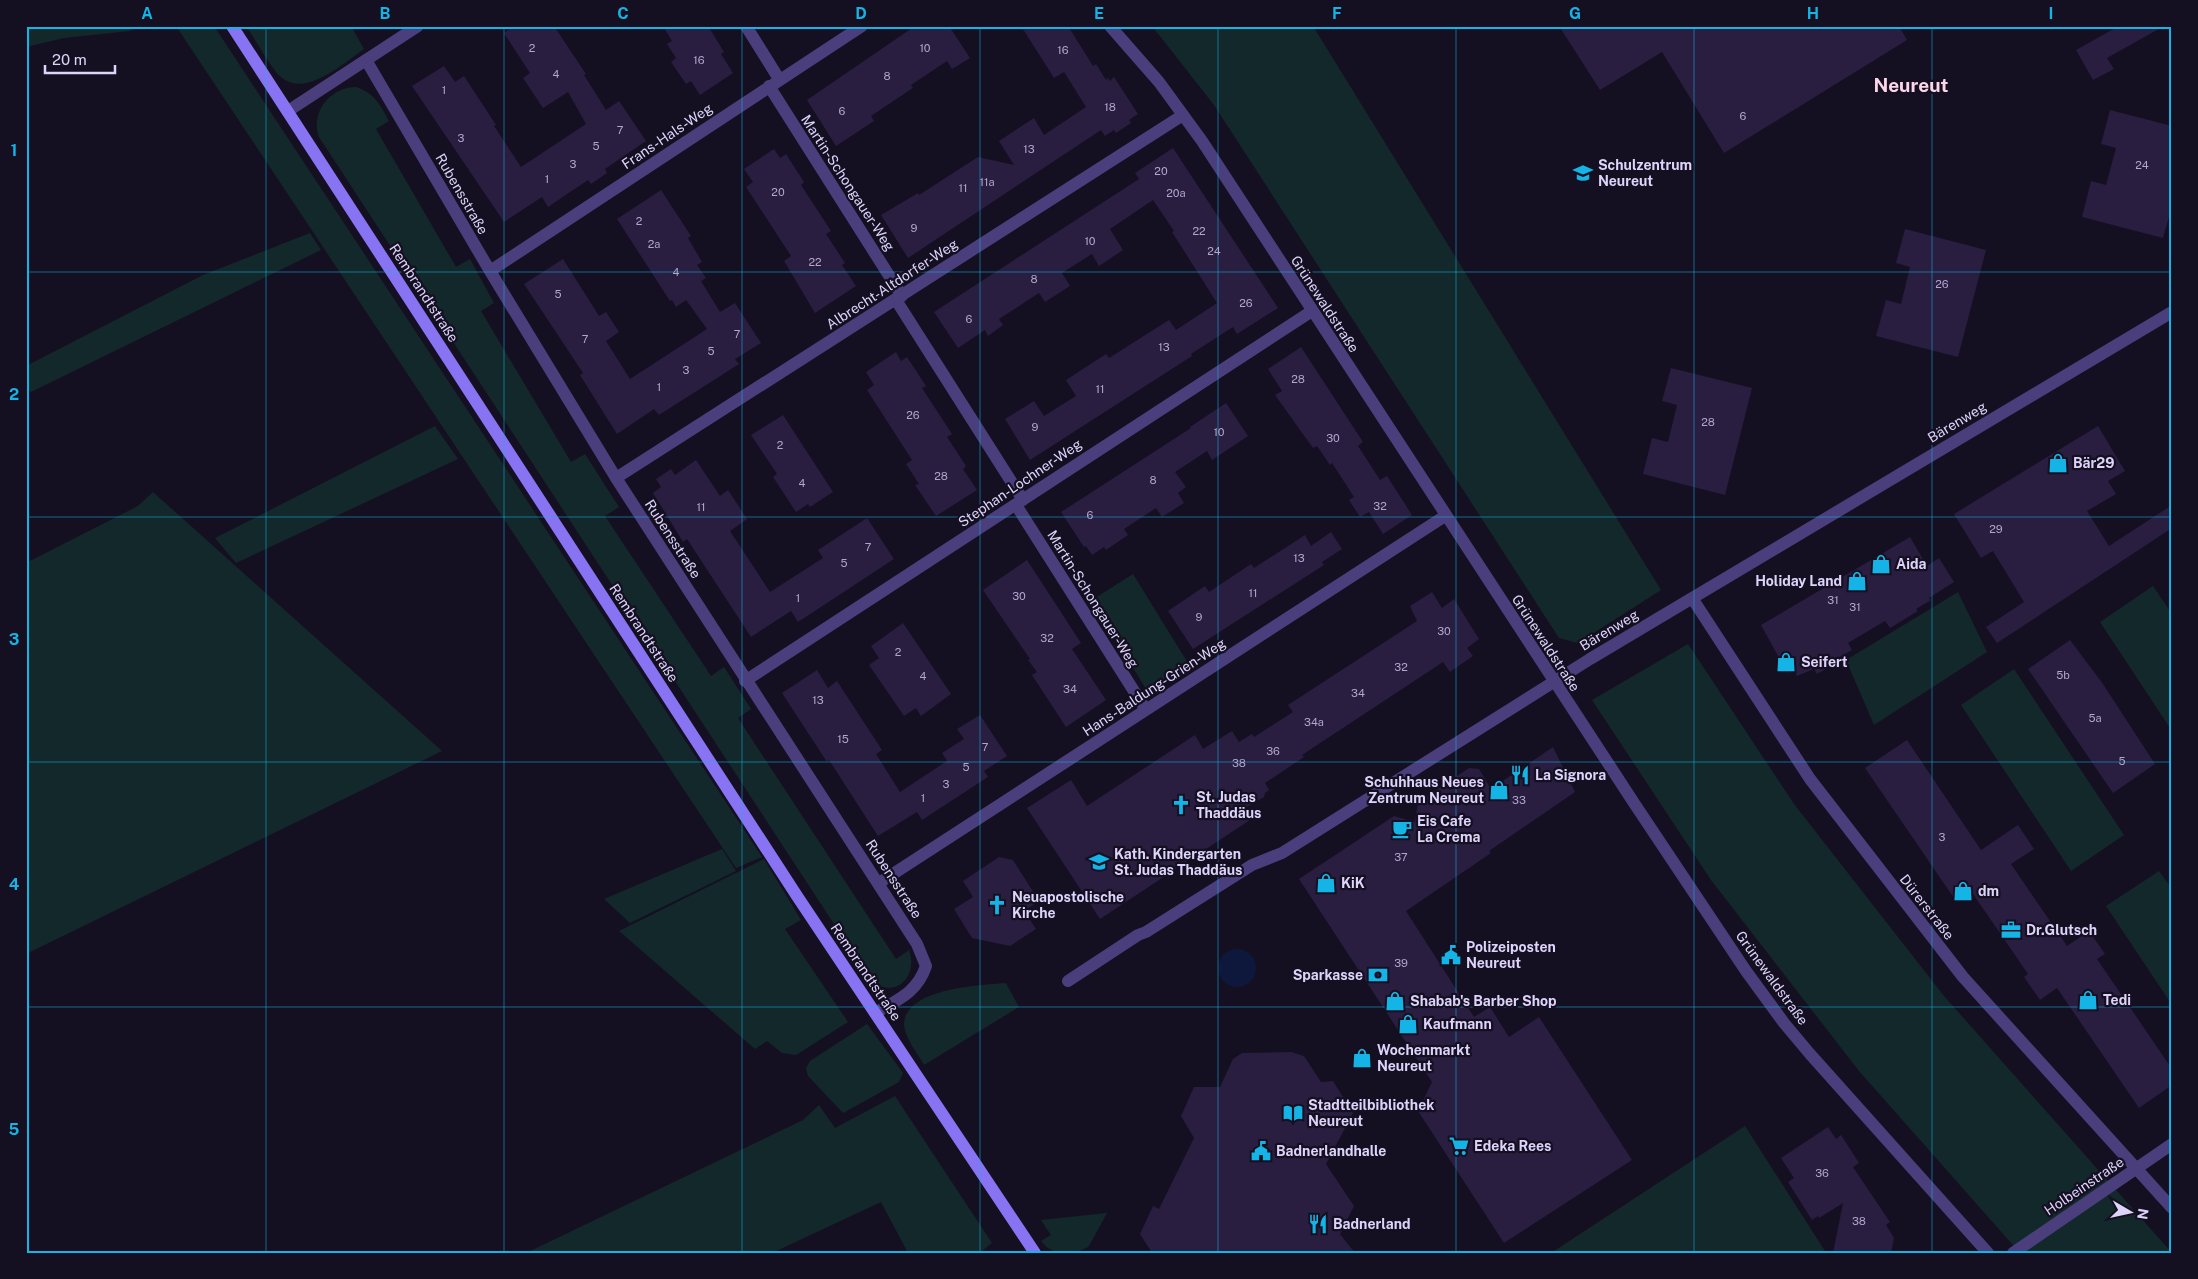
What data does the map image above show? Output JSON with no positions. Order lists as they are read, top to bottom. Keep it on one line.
{"streets":{"street":["Frans-Hals-Weg","Martin-Schongauer-Weg","Rubensstraße","Albrecht-Altdorfer-Weg","Rembrandtstraße","Grünewaldstraße","Bärenweg","Stephan-Lochner-Weg","Hans-Baldung-Grien-Weg","Dürerstraße","Holbeinstraße"]},"crossings":[["Frans-Hals-Weg","Martin-Schongauer-Weg"],["Frans-Hals-Weg","Rubensstraße"],["Martin-Schongauer-Weg","Albrecht-Altdorfer-Weg"],["Martin-Schongauer-Weg","Stephan-Lochner-Weg"],["Martin-Schongauer-Weg","Hans-Baldung-Grien-Weg"],["Rubensstraße","Albrecht-Altdorfer-Weg"],["Rubensstraße","Rembrandtstraße"],["Rubensstraße","Stephan-Lochner-Weg"],["Rubensstraße","Hans-Baldung-Grien-Weg"],["Albrecht-Altdorfer-Weg","Grünewaldstraße"],["Grünewaldstraße","Bärenweg"],["Grünewaldstraße","Stephan-Lochner-Weg"],["Grünewaldstraße","Hans-Baldung-Grien-Weg"],["Bärenweg","Dürerstraße"],["Dürerstraße","Holbeinstraße"]],"districts":["Neureut"],"places":{"school or university":["Schulzentrum Neureut","Kath. Kindergarten St. Judas Thaddäus"],"shop":["Bär29","Aida","Holiday Land","Seifert","Schuhhaus Neues Zentrum Neureut","KiK","dm","Tedi","Shabab's Barber Shop","Kaufmann","Wochenmarkt Neureut"],"restaurant":["La Signora","Badnerland"],"church":["St. Judas Thaddäus","Neuapostolische Kirche"],"cafe":["Eis Cafe La Crema"],"office":["Dr.Glutsch"],"public building":["Polizeiposten Neureut","Badnerlandhalle"],"bank":["Sparkasse"],"library":["Stadtteilbibliothek Neureut"],"supermarket":["Edeka Rees"]},"house_numbers":["2","10","16","16","4","8","1","18","6","6","7","3","5","13","3","24","20","1","11a","11","20","20a","2","9","22","10","2a","24","22","4","8","26","5","26","6","7","7","13","5","3","28","1","11","26","28","9","10","30","2","28","8","4","32","11","6","29","7","13","5","11","30","1","31","31","9","30","32","2","32","5b","4","34","34","13","5a","34a","15","7","36","5","38","5","3","1","33","3","37","39","36","38"],"scale_bar":"20 m","north":"right","grid":{"columns":["A","B","C","D","E","F","G","H","I"],"rows":["1","2","3","4","5"]}}
